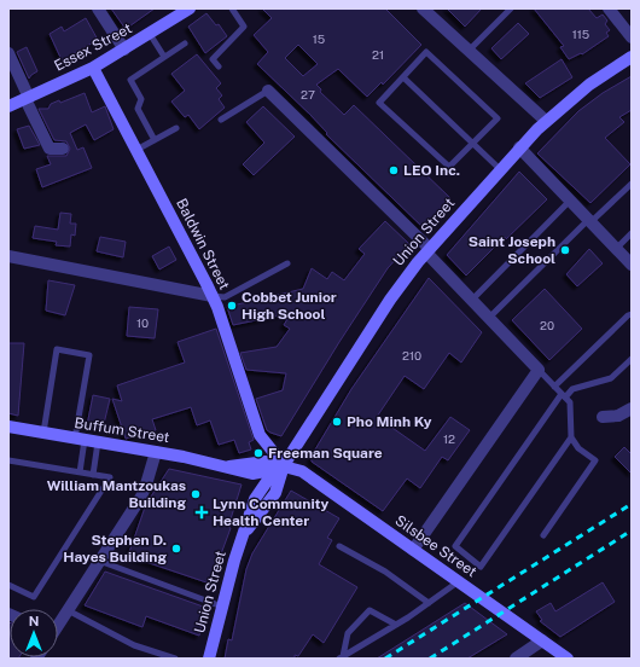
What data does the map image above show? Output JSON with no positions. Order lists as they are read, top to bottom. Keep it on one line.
{"streets":{"main road":["Essex Street","Union Street","Baldwin Street","Buffum Street","Silsbee Street"]},"crossings":[["Essex Street","Baldwin Street"],["Union Street","Baldwin Street"],["Union Street","Buffum Street"],["Union Street","Silsbee Street"],["Baldwin Street","Buffum Street"],["Baldwin Street","Silsbee Street"],["Buffum Street","Silsbee Street"]],"places":{"other":["LEO Inc.","Saint Joseph School","Cobbet Junior High School","Pho Minh Ky","Freeman Square","William Mantzoukas Building","Stephen D. Hayes Building"],"health":["Lynn Community Health Center"]},"house_numbers":["115","15","21","27","10","20","210","12"],"north":"top"}
